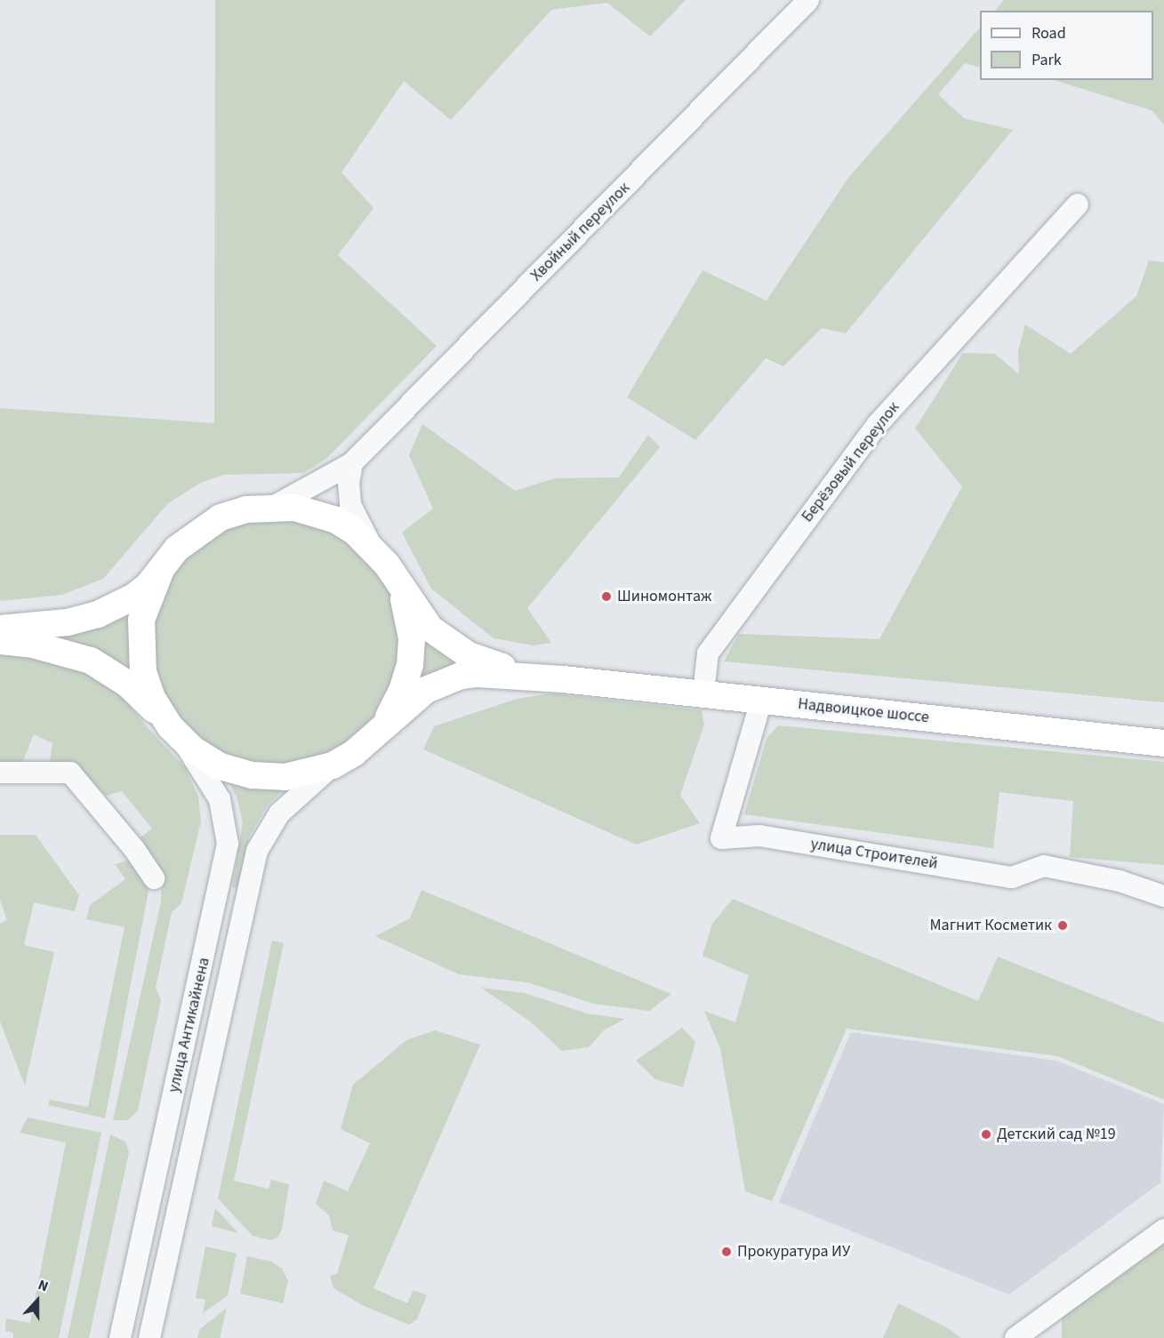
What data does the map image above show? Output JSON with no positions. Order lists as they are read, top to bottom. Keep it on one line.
{"streets":{"main road":["Надвоицкое шоссе"],"street":["Хвойный переулок","Берёзовый переулок","улица Строителей","улица Антикайнена"]},"crossings":[["Берёзовый переулок","Надвоицкое шоссе"],["Надвоицкое шоссе","улица Строителей"]],"places":["Шиномонтаж","Магнит Косметик","Детский сад №19","Прокуратура ИУ"],"legend":["Road","Park"],"north":"top"}
